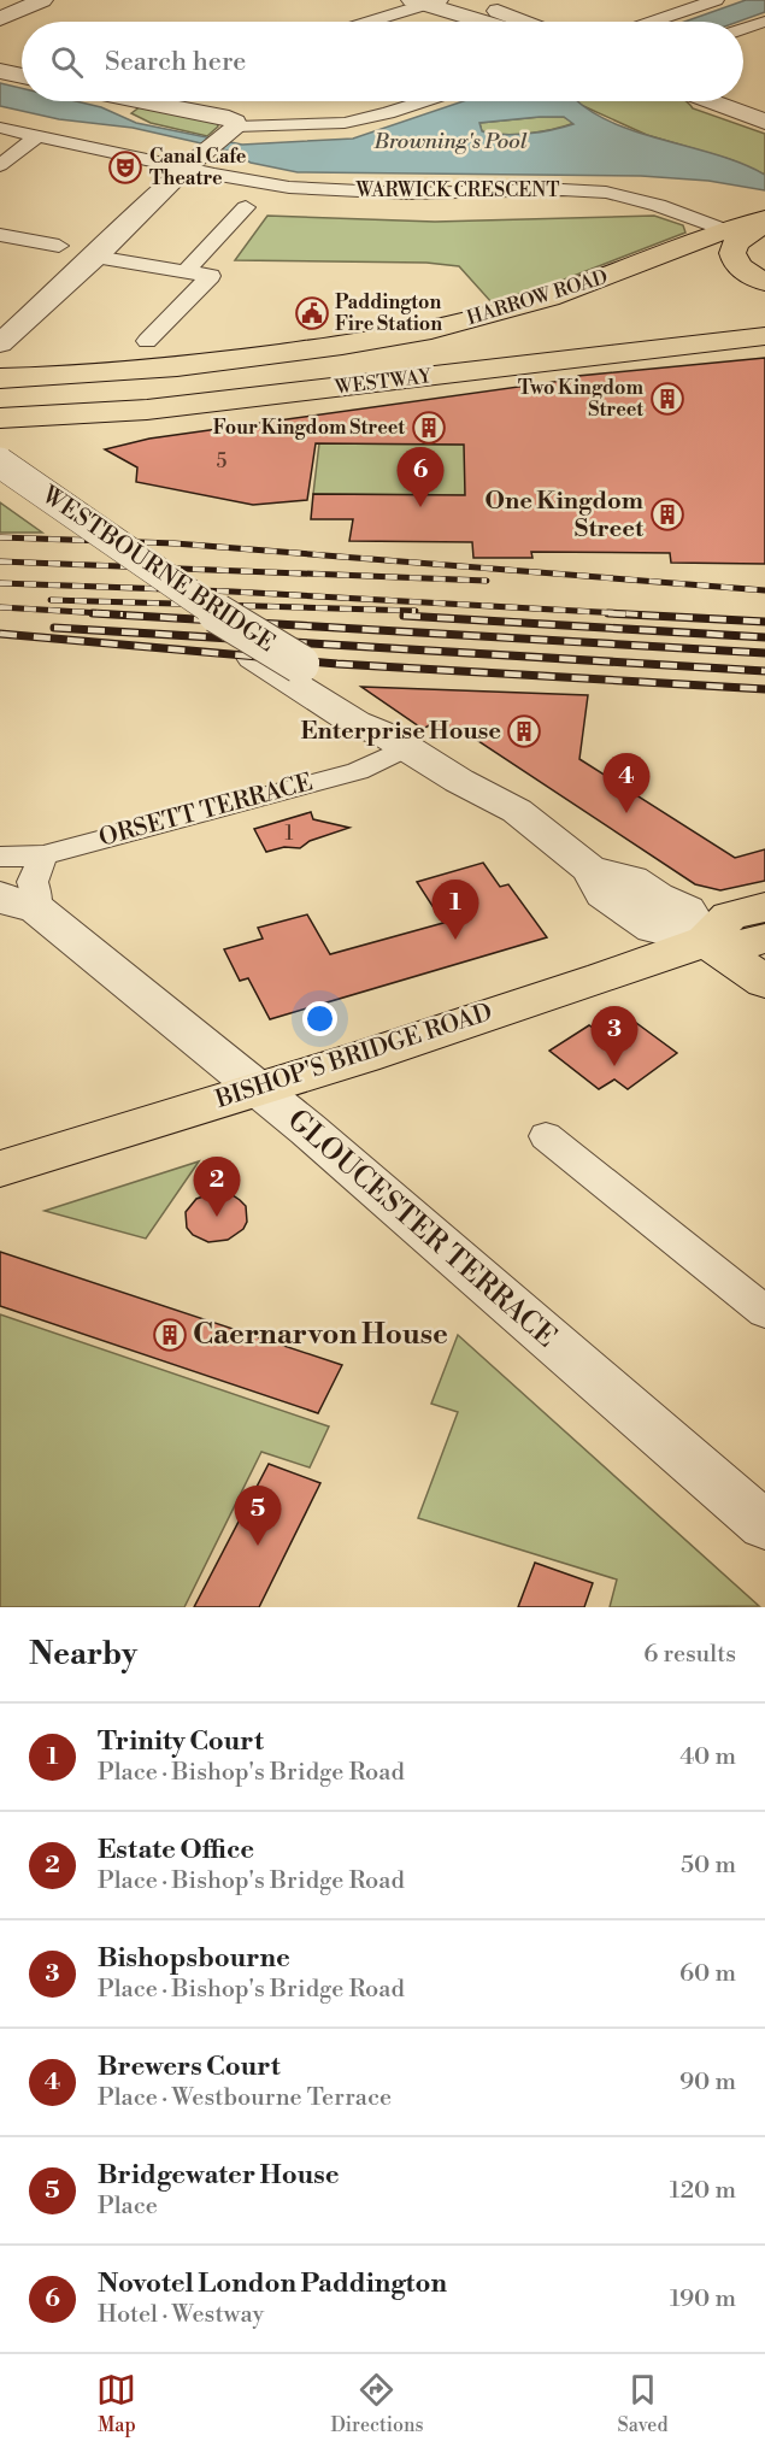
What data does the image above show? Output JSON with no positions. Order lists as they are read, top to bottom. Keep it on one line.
{"streets":{"main road":["HARROW ROAD","WESTWAY","BISHOP'S BRIDGE ROAD"],"street":["WARWICK CRESCENT","WESTBOURNE BRIDGE","ORSETT TERRACE","GLOUCESTER TERRACE"]},"crossings":[["WARWICK CRESCENT","HARROW ROAD"],["WESTBOURNE BRIDGE","ORSETT TERRACE"],["BISHOP'S BRIDGE ROAD","GLOUCESTER TERRACE"]],"water":["Browning's Pool"],"places":{"theatre":["Canal Cafe Theatre"],"public building":["Paddington Fire Station"],"building":["Two Kingdom Street","Four Kingdom Street","One Kingdom Street","Enterprise House","Caernarvon House"]},"house_numbers":["5","1"],"page":{"search":"Search here","pins":["6","4","1","3","2","5"],"heading":["Nearby","6 results"],"list":[{"mark":"1","name":"Trinity Court","note":"Place · Bishop's Bridge Road","value":"40 m"},{"mark":"2","name":"Estate Office","note":"Place · Bishop's Bridge Road","value":"50 m"},{"mark":"3","name":"Bishopsbourne","note":"Place · Bishop's Bridge Road","value":"60 m"},{"mark":"4","name":"Brewers Court","note":"Place · Westbourne Terrace","value":"90 m"},{"mark":"5","name":"Bridgewater House","note":"Place","value":"120 m"},{"mark":"6","name":"Novotel London Paddington","note":"Hotel · Westway","value":"190 m"}],"nav":["Map","Directions","Saved"]}}
